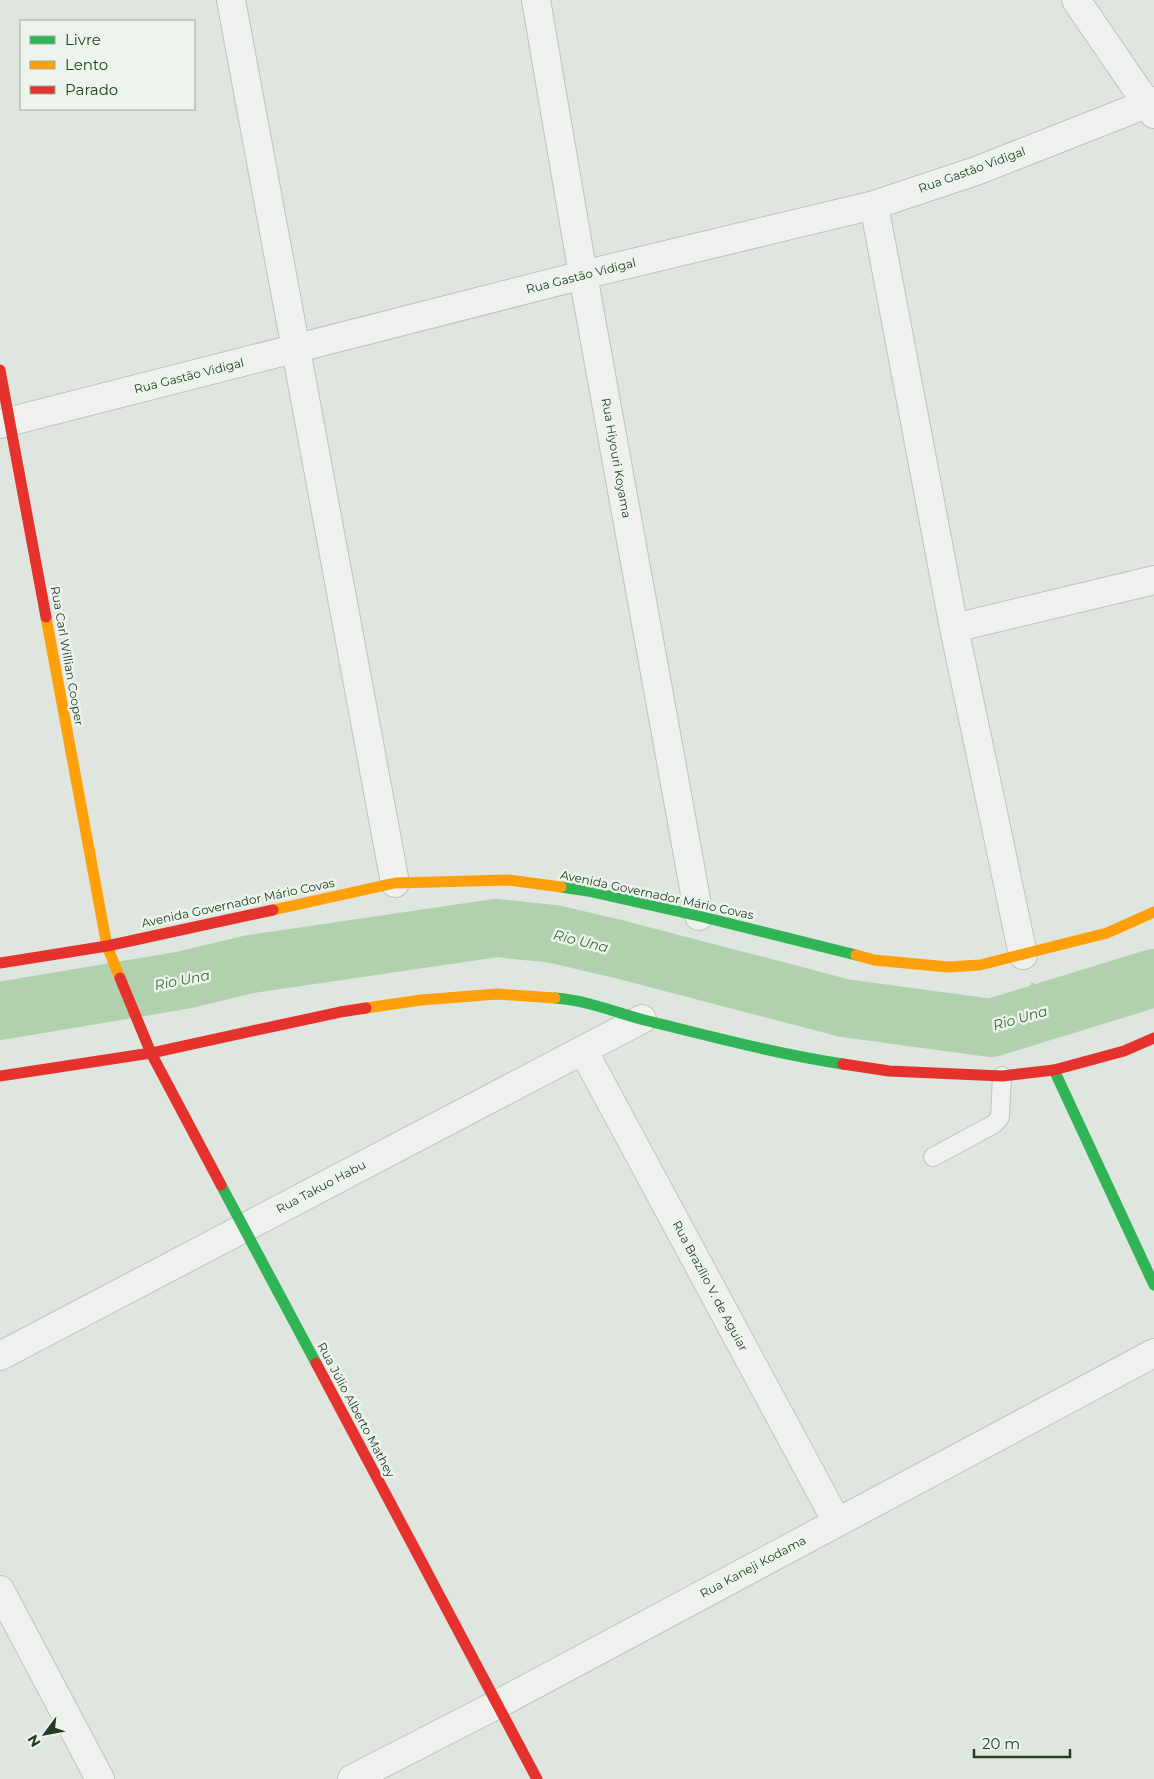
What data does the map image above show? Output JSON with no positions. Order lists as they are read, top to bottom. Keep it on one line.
{"streets":{"main road":["Rua Carl Willian Cooper","Avenida Governador Mário Covas","Rua Júlio Alberto Mathey"],"street":["Rua Gastão Vidigal","Rua Hiyouri Koyama","Rua Takuo Habu","Rua Brazílio V. de Aguiar","Rua Kaneji Kodama"]},"crossings":[["Rua Gastão Vidigal","Rua Hiyouri Koyama"],["Rua Gastão Vidigal","Rua Carl Willian Cooper"],["Rua Hiyouri Koyama","Avenida Governador Mário Covas"],["Rua Carl Willian Cooper","Avenida Governador Mário Covas"],["Rua Carl Willian Cooper","Rua Júlio Alberto Mathey"],["Rua Takuo Habu","Rua Brazílio V. de Aguiar"],["Rua Takuo Habu","Rua Júlio Alberto Mathey"],["Rua Brazílio V. de Aguiar","Rua Kaneji Kodama"],["Rua Júlio Alberto Mathey","Rua Kaneji Kodama"]],"water":["Rio Una"],"legend":["Livre","Lento","Parado"],"scale_bar":"20 m","north":"bottom left"}
